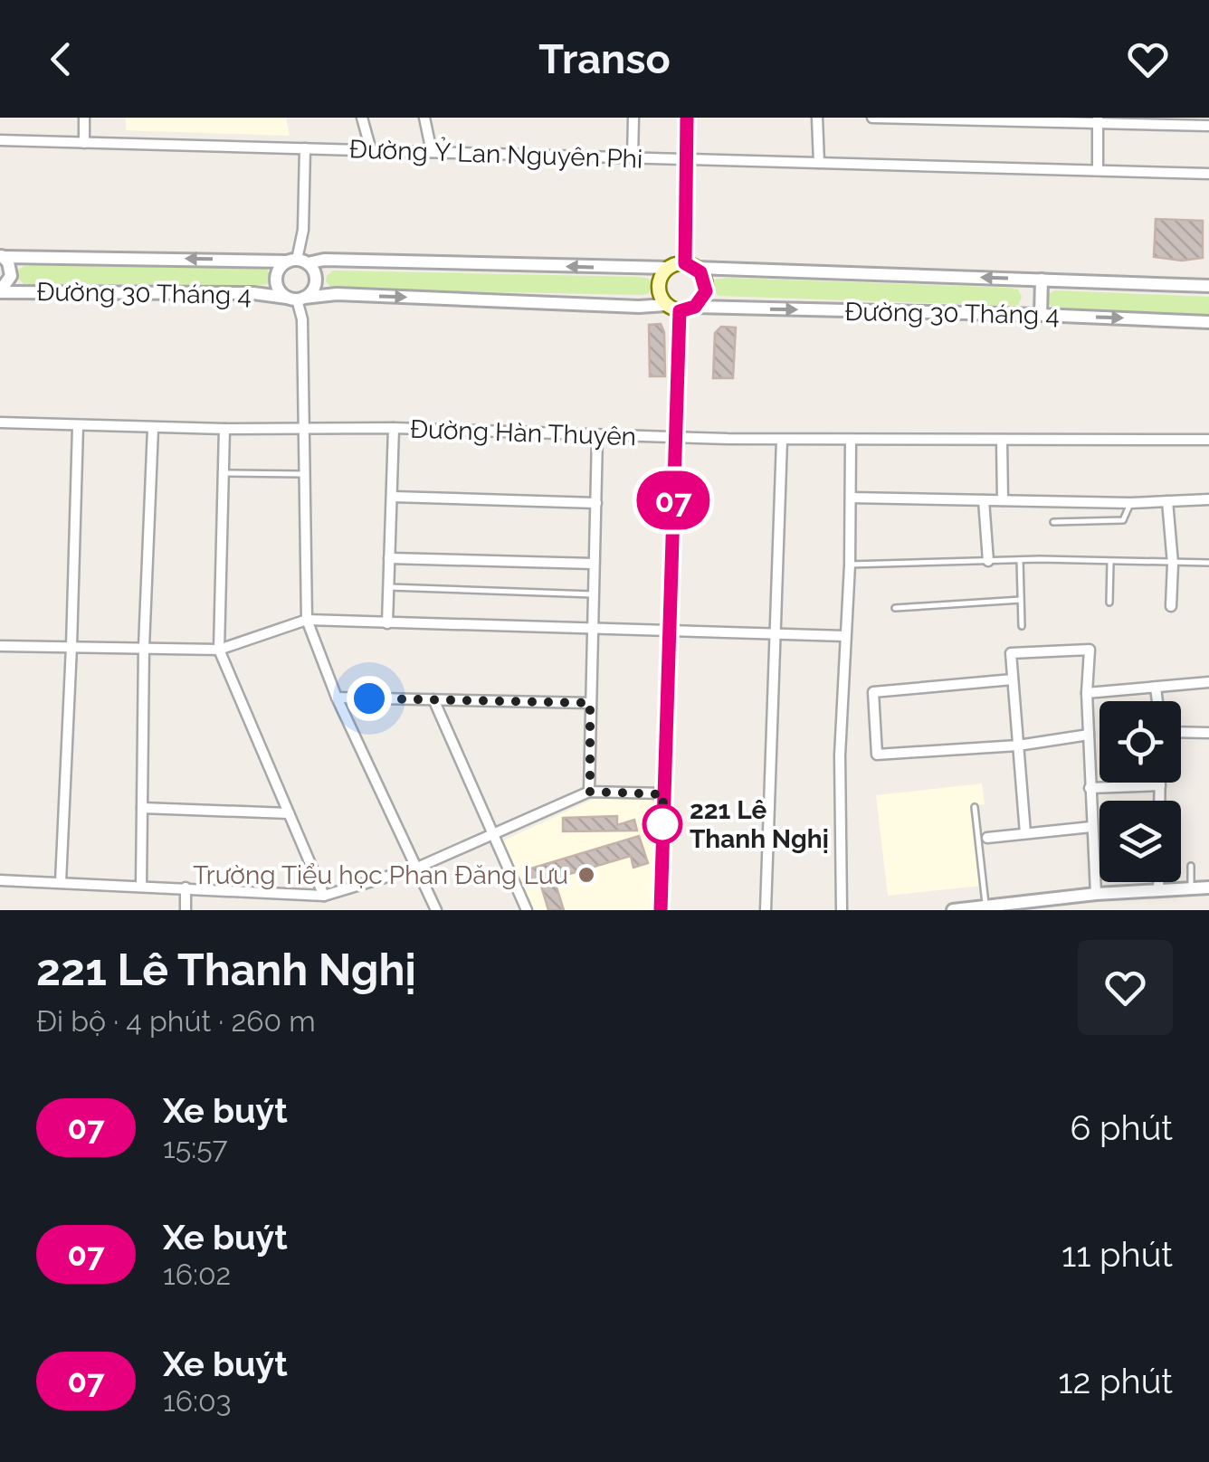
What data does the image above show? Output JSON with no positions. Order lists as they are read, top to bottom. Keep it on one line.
{"streets":{"street":["Đường Ỷ Lan Nguyên Phi","Đường 30 Tháng 4","Đường Hàn Thuyên"]},"places":["221 Lê Thanh Nghị","Trường Tiểu học Phan Đăng Lưu"],"lines":["bus line 07"],"page":{"header":"Transo","on_map":"07","heading":["221 Lê Thanh Nghị","Đi bộ · 4 phút · 260 m"],"list":[{"mark":"07","name":"Xe buýt","note":"15:57","value":"6 phút"},{"mark":"07","name":"Xe buýt","note":"16:02","value":"11 phút"},{"mark":"07","name":"Xe buýt","note":"16:03","value":"12 phút"}]}}
